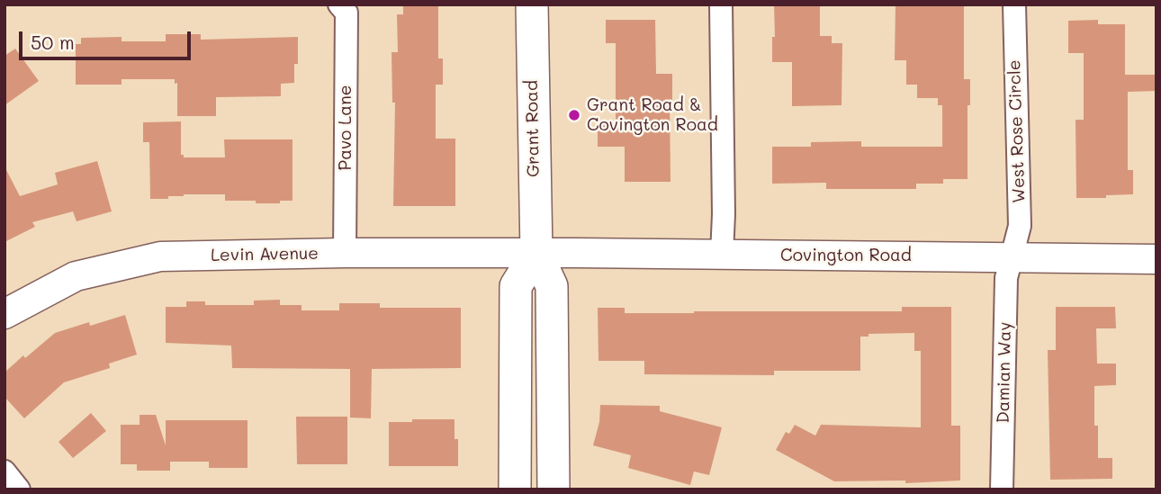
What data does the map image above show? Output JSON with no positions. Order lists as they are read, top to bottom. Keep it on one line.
{"streets":{"main road":["Grant Road"],"street":["Pavo Lane","West Rose Circle","Levin Avenue","Covington Road","Damian Way"]},"crossings":[["Pavo Lane","Levin Avenue"],["Grant Road","Levin Avenue"],["Grant Road","Covington Road"],["West Rose Circle","Covington Road"],["West Rose Circle","Damian Way"],["Levin Avenue","Covington Road"],["Covington Road","Damian Way"]],"places":["Grant Road & Covington Road"],"scale_bar":"50 m"}
